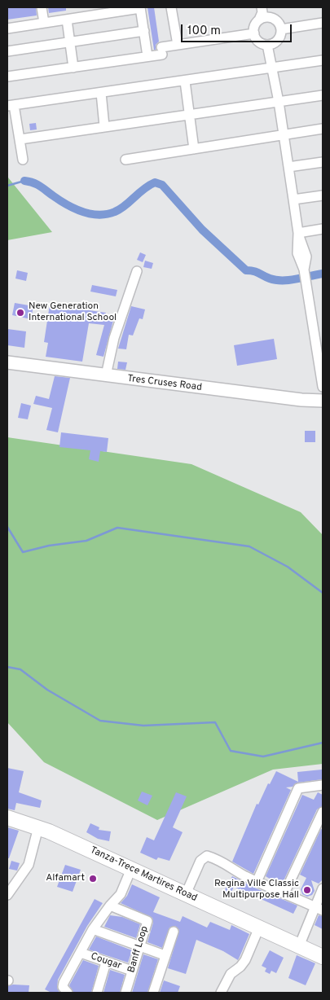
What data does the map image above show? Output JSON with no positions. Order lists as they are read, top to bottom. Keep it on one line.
{"streets":{"main road":["Tres Cruses Road","Tanza-Trece Martires Road"],"street":["Banff Loop","Cougar"]},"crossings":[["Banff Loop","Cougar"]],"places":["New Generation International School","Alfamart","Regina Ville Classic Multipurpose Hall"],"scale_bar":"100 m"}
